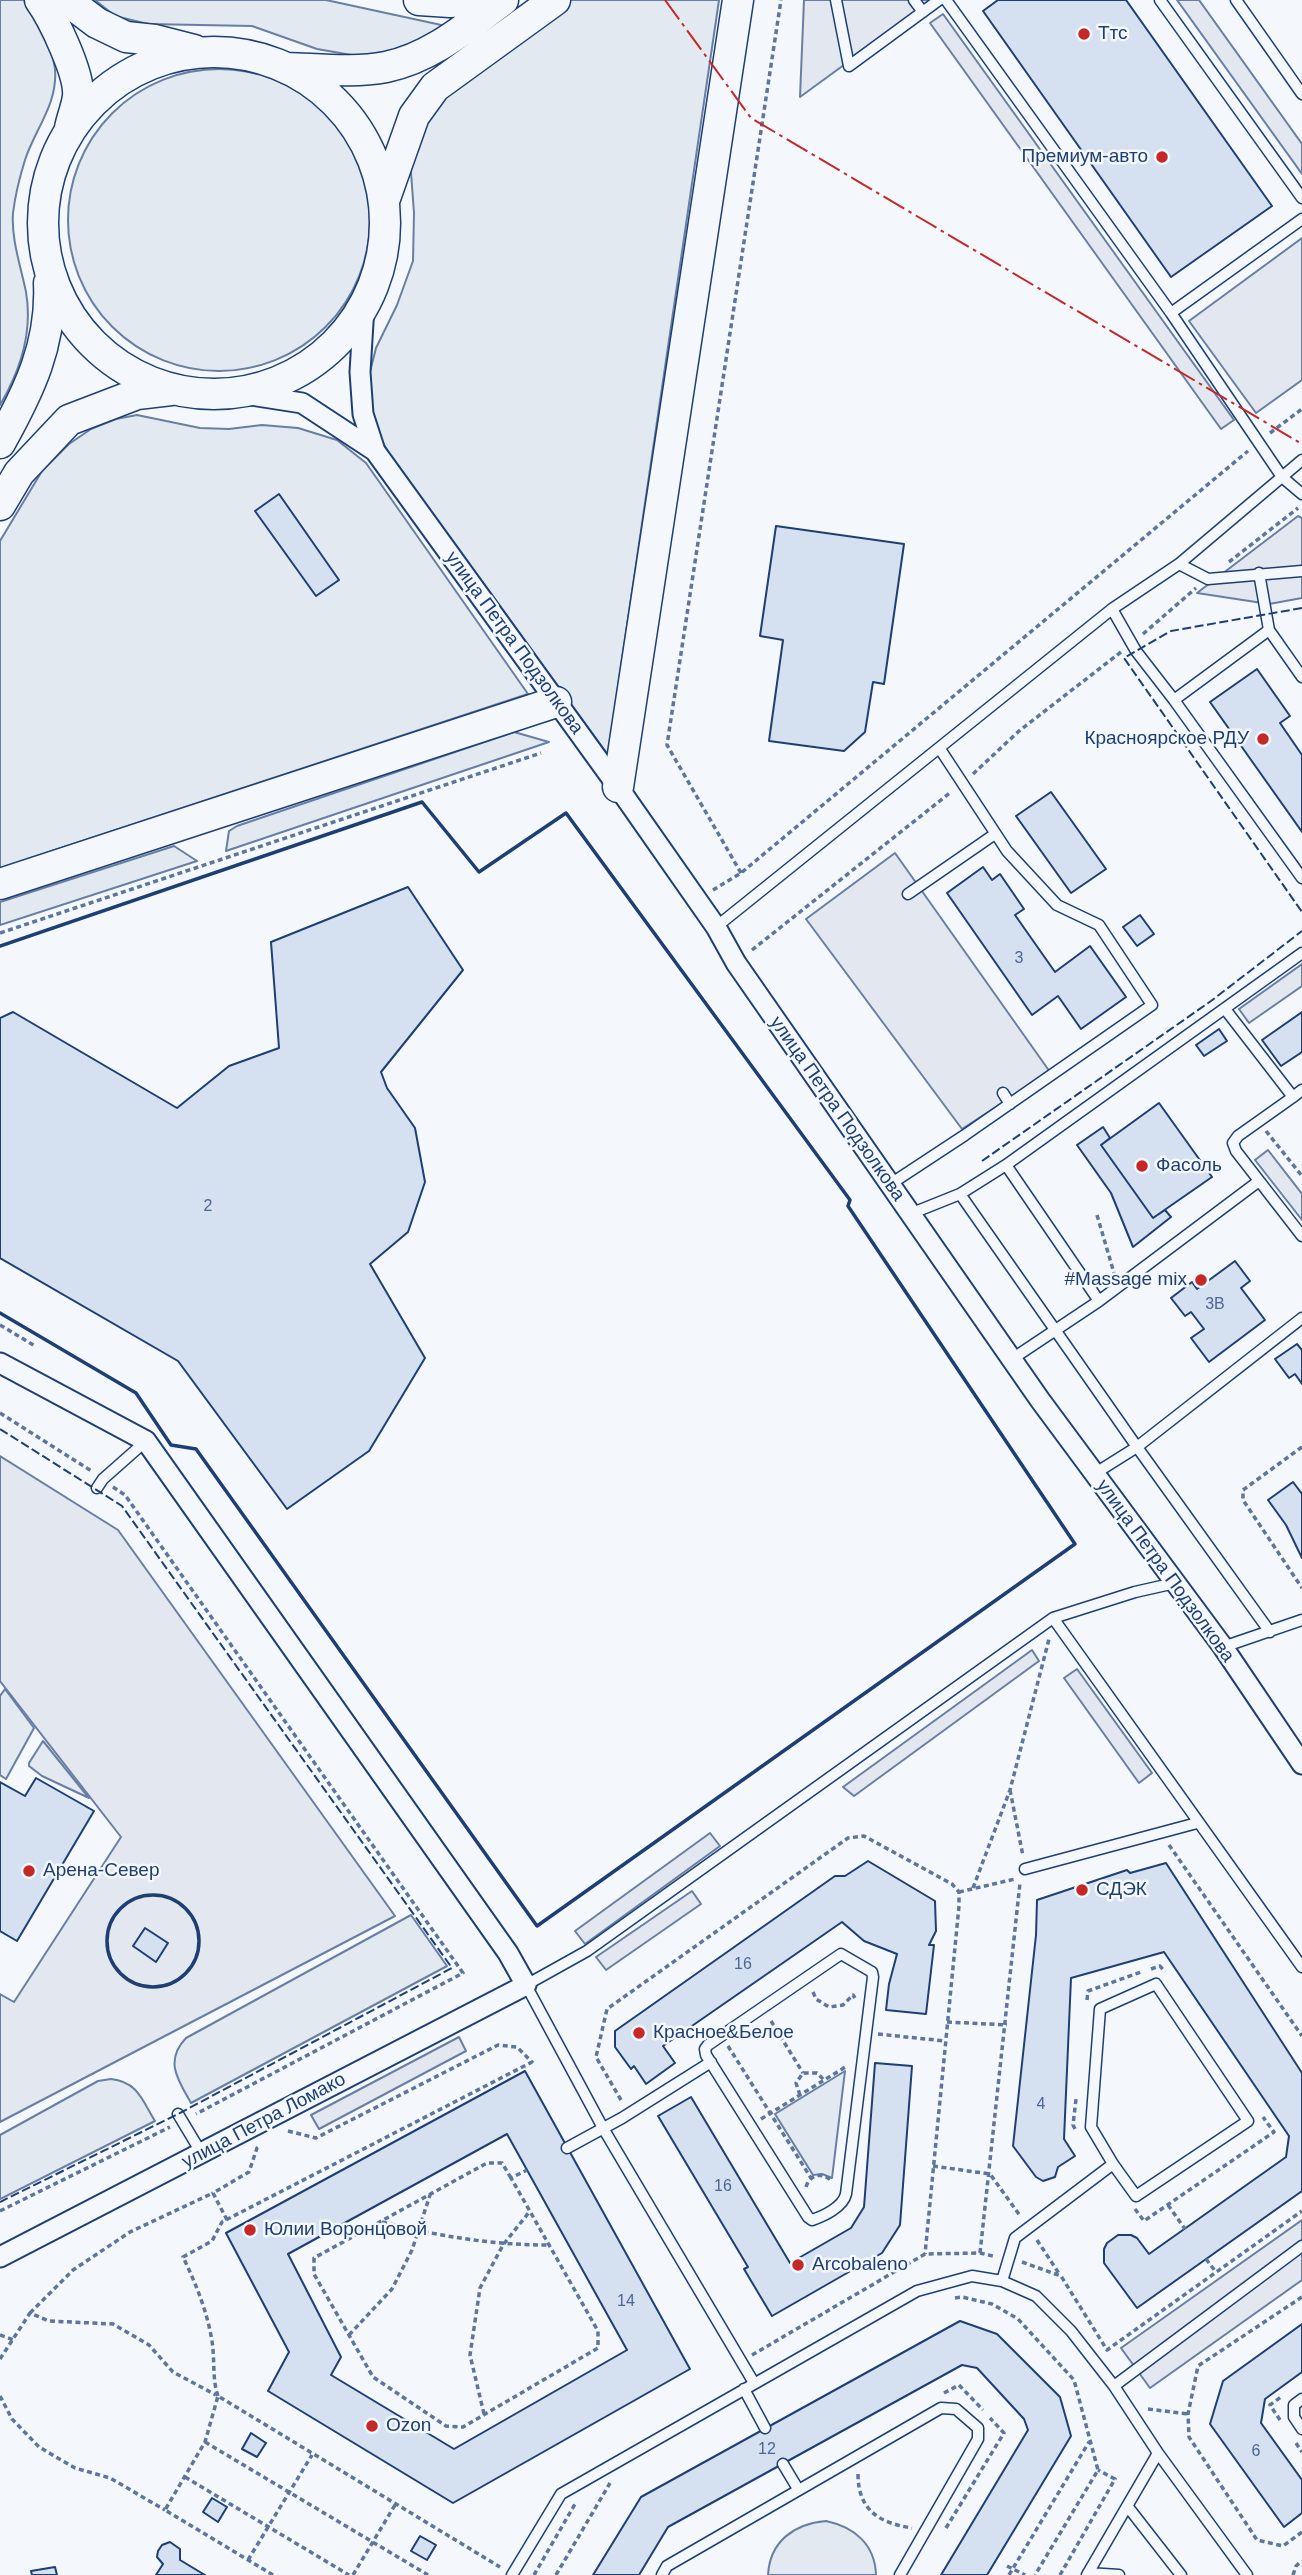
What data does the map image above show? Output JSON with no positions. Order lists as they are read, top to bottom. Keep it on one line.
{"streets":{"street":["улица Петра Подзолкова","улица Петра Ломако"]},"places":["Ттс","Премиум-авто","Красноярское РДУ","Фасоль","#Massage mix","Арена-Север","СДЭК","Красное&Белое","Юлии Воронцовой","Arcobaleno","Ozon"],"house_numbers":["3","2","3В","16","4","16","14","12","6"]}
